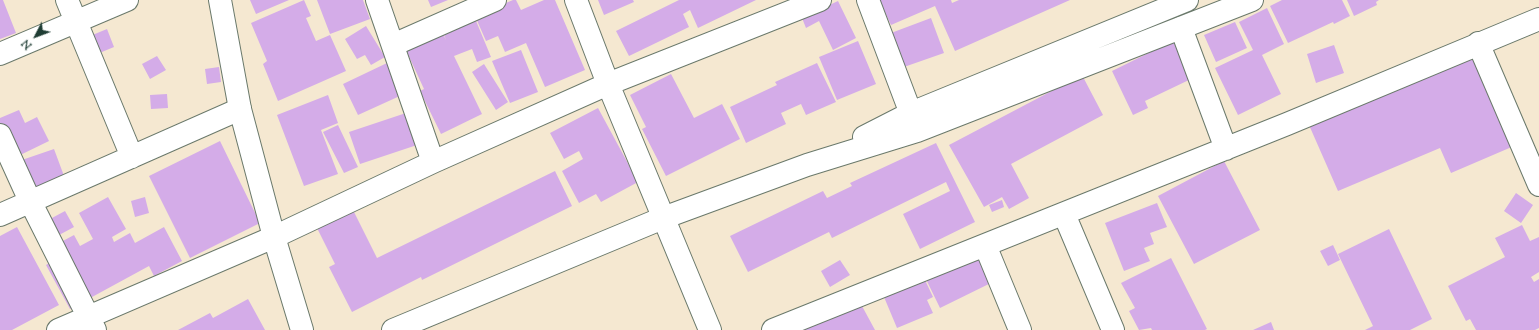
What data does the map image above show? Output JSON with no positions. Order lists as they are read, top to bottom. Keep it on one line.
{"north":"bottom left"}
